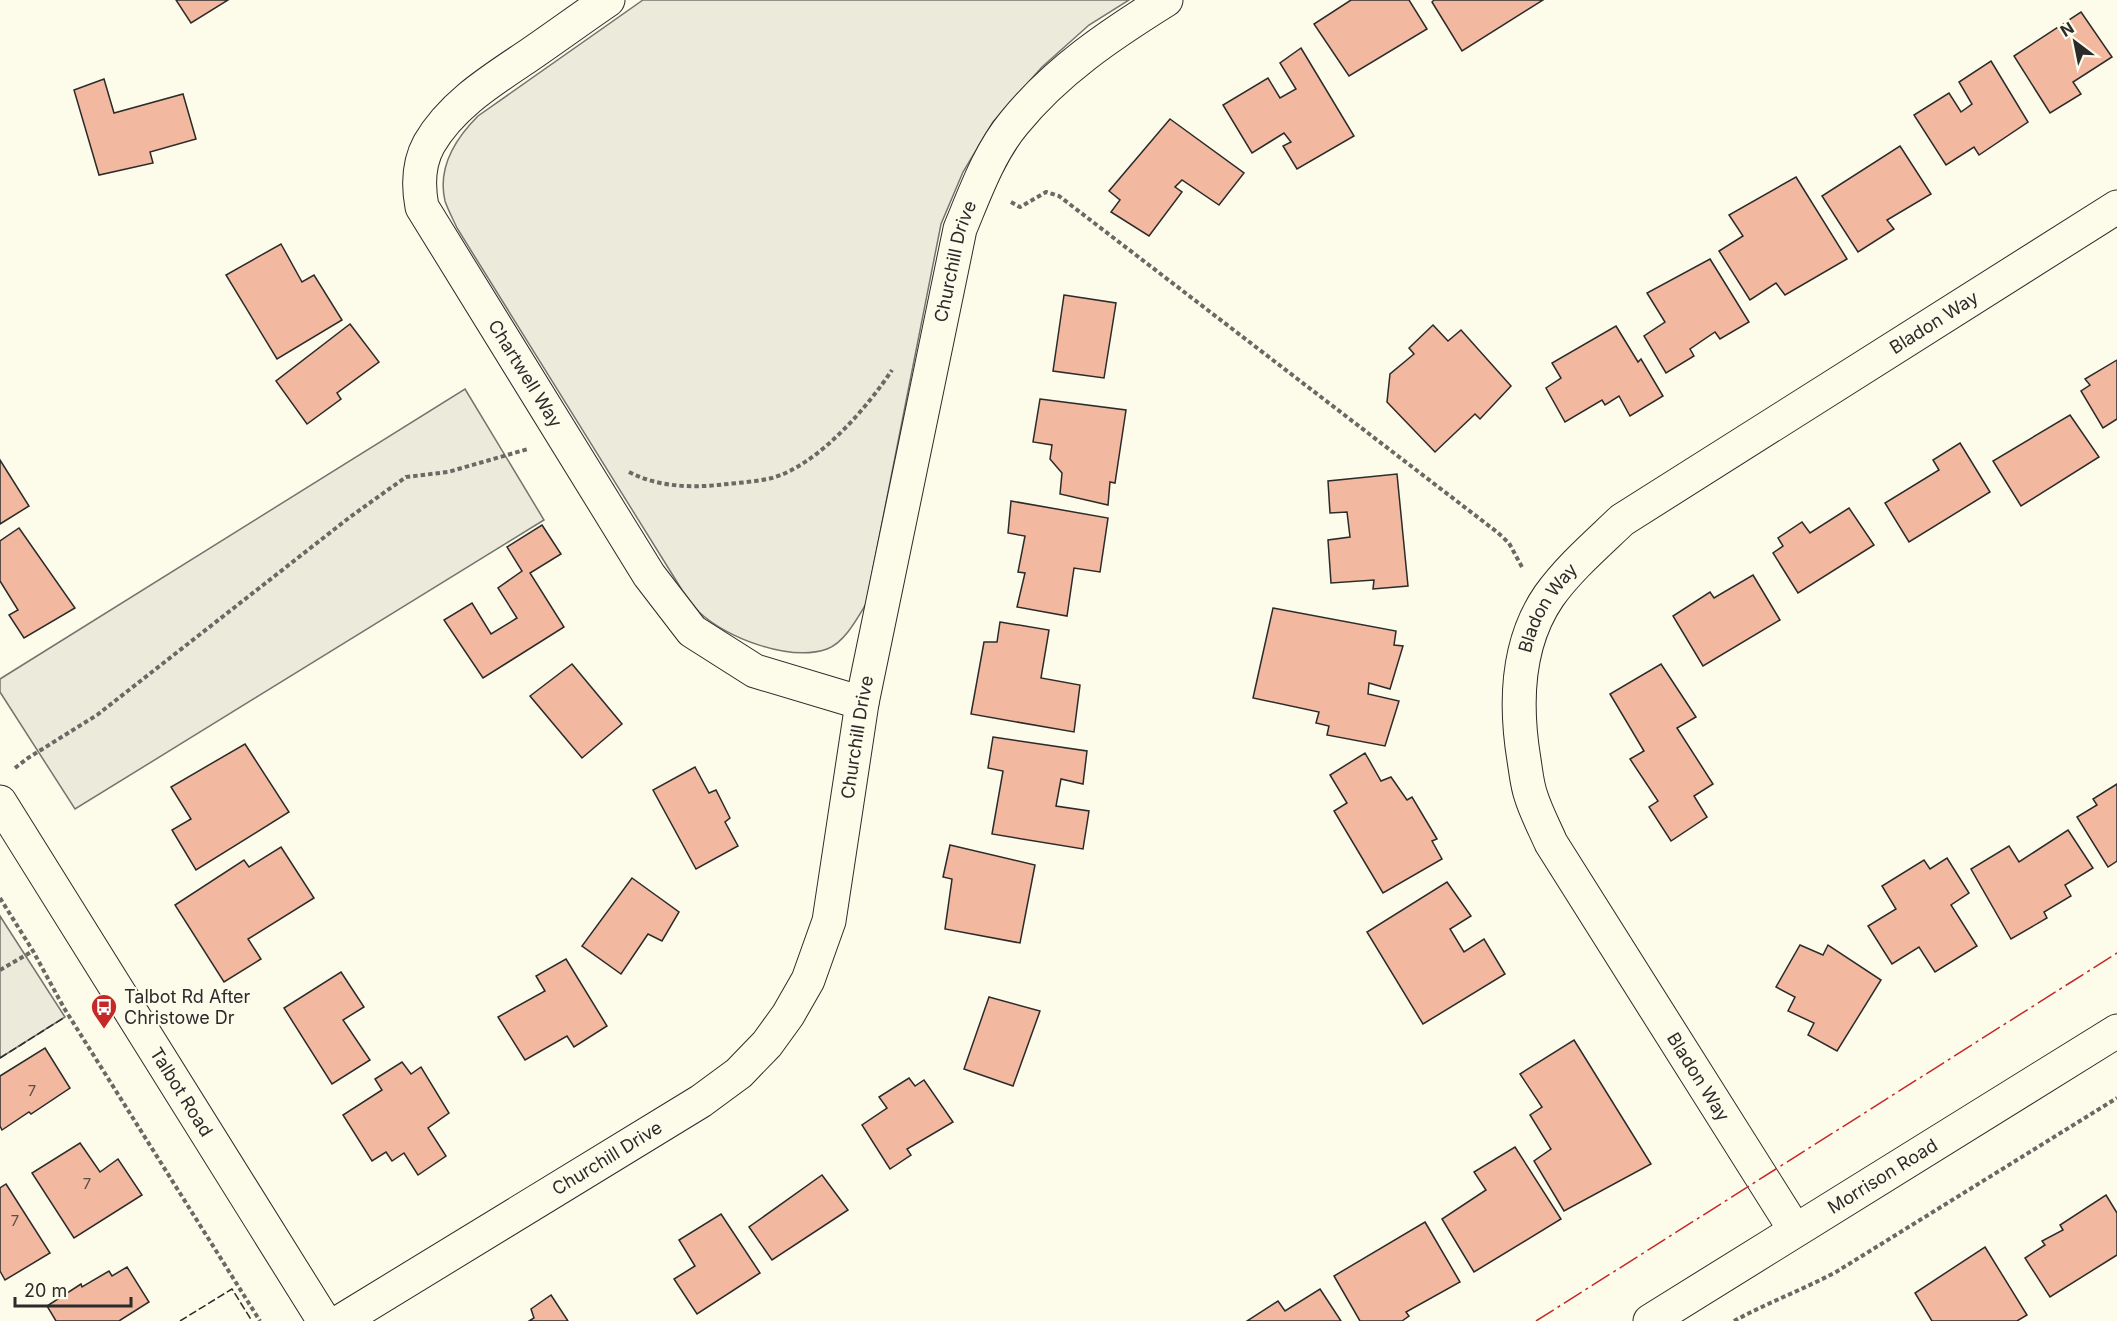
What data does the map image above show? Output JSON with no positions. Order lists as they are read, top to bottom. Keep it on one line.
{"streets":{"street":["Churchill Drive","Bladon Way","Chartwell Way","Talbot Road","Morrison Road"]},"crossings":[["Churchill Drive","Chartwell Way"],["Bladon Way","Morrison Road"]],"places":{"bus stop":["Talbot Rd After Christowe Dr"]},"house_numbers":["7","7","7"],"scale_bar":"20 m","north":"top left"}
